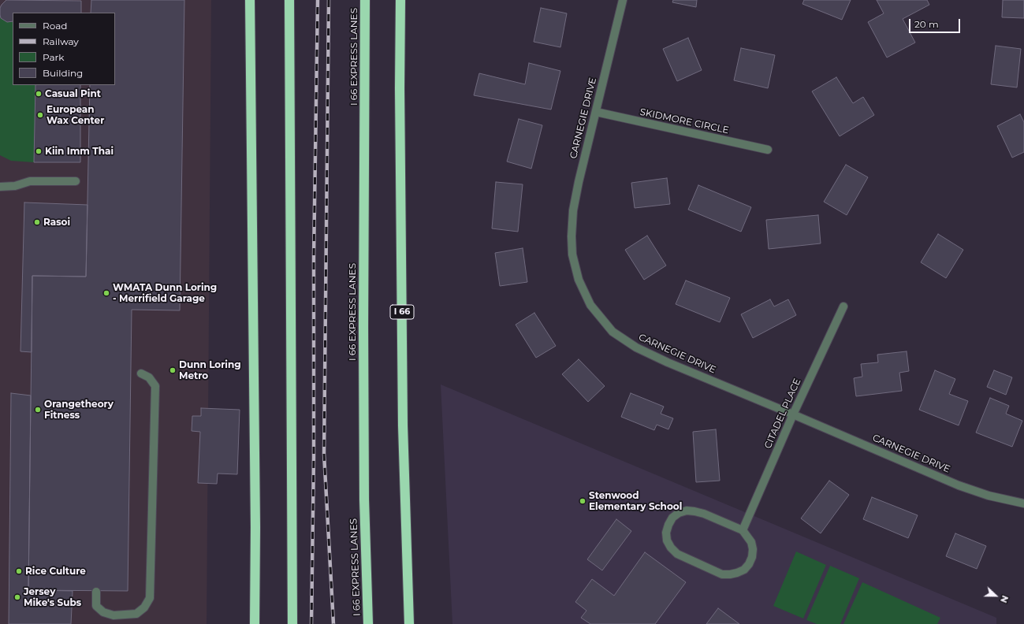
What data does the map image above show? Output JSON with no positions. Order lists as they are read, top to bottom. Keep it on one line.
{"streets":{"highway":["I 66 EXPRESS LANES","I 66"],"street":["CARNEGIE DRIVE","SKIDMORE CIRCLE","CITADEL PLACE"]},"crossings":[["CARNEGIE DRIVE","SKIDMORE CIRCLE"],["CARNEGIE DRIVE","CITADEL PLACE"]],"places":["Casual Pint","European Wax Center","Kiin Imm Thai","Rasoi","WMATA Dunn Loring - Merrifield Garage","Dunn Loring Metro","Orangetheory Fitness","Stenwood Elementary School","Rice Culture","Jersey Mike's Subs"],"legend":["Road","Railway","Park","Building"],"scale_bar":"20 m","north":"right"}
